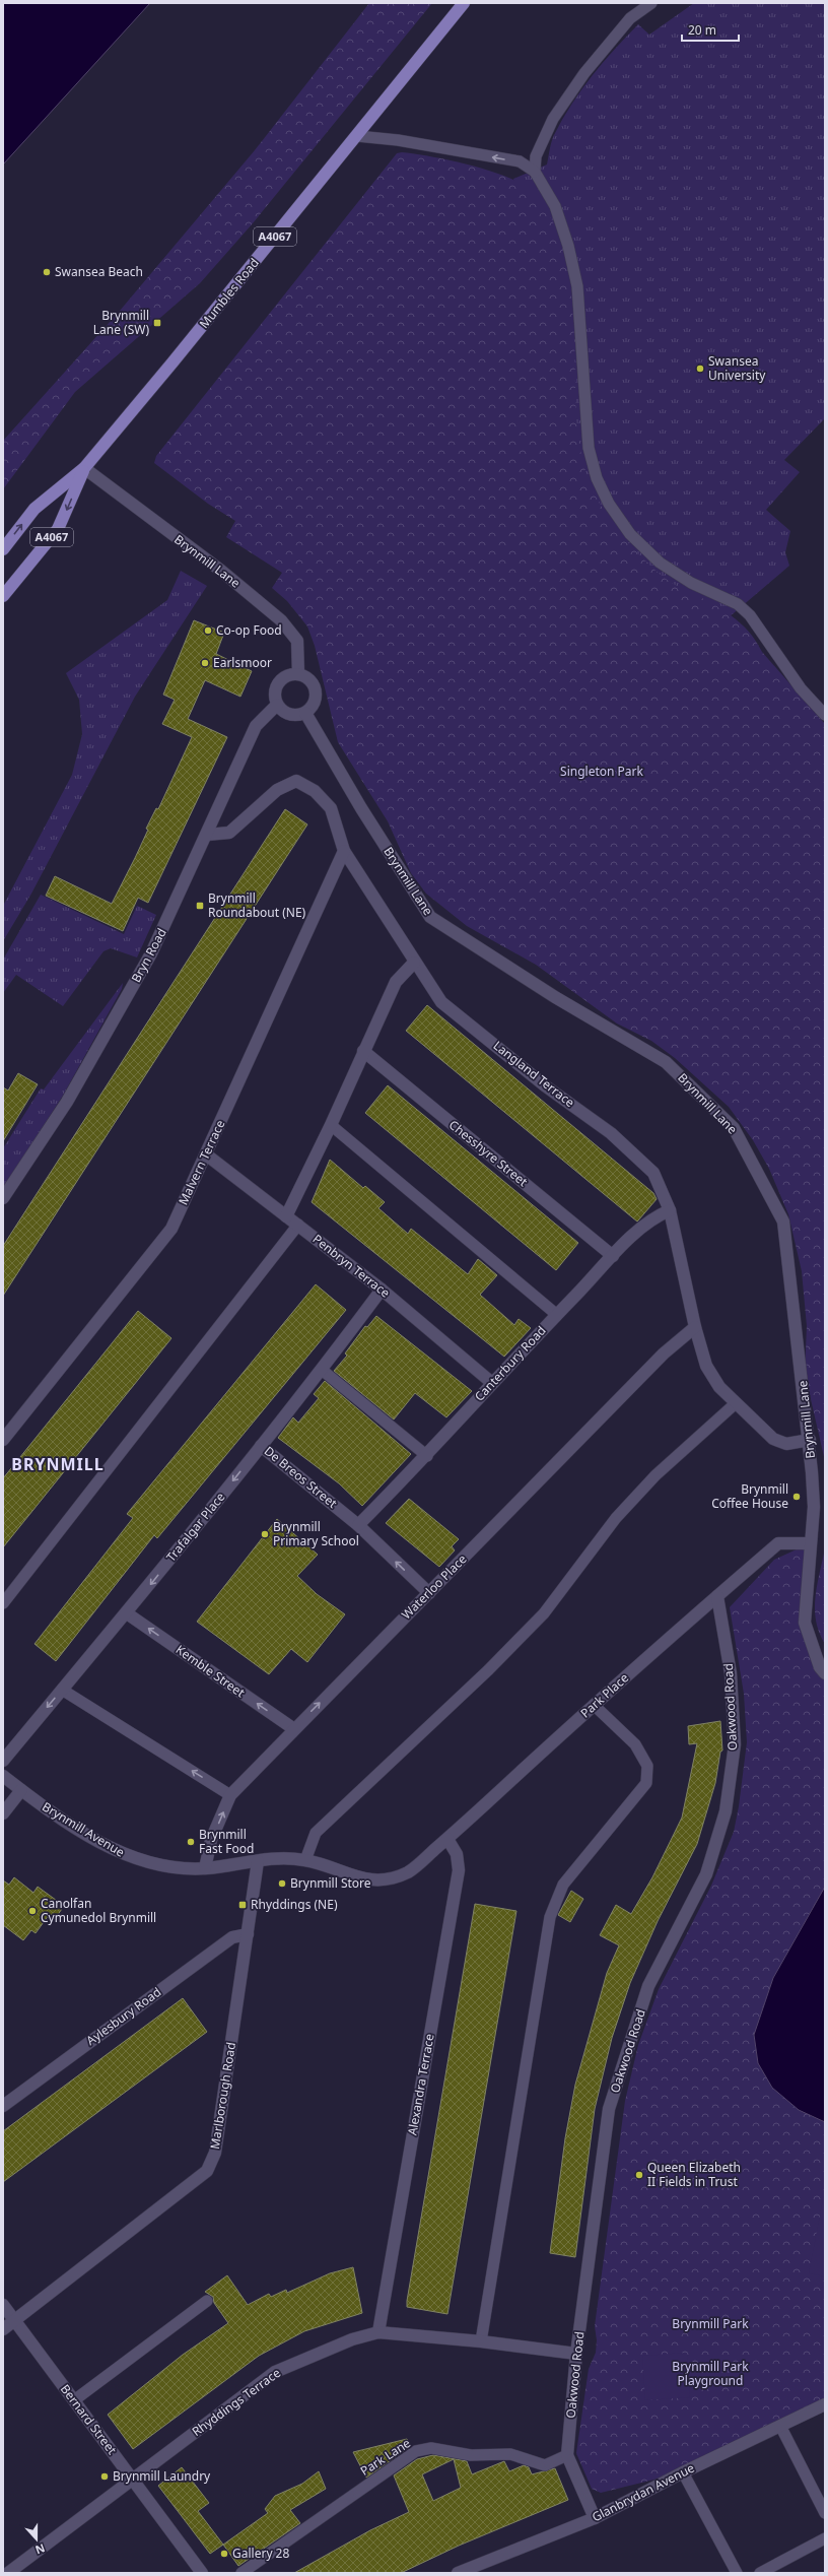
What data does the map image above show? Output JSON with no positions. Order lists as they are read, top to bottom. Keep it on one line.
{"streets":{"main road":["A4067","Mumbles Road"],"street":["Brynmill Lane","Bryn Road","Langland Terrace","Chesshyre Street","Malvern Terrace","Penbryn Terrace","Canterbury Road","De Breos Street","Trafalgar Place","Waterloo Place","Kemble Street","Park Place","Oakwood Road","Brynmill Avenue","Aylesbury Road","Alexandra Terrace","Marlborough Road","Rhyddings Terrace","Bernard Street","Glanbrydan Avenue"],"lane":["Park Lane"]},"crossings":[["Mumbles Road","Brynmill Lane"],["Brynmill Lane","Bryn Road"],["Brynmill Lane","Langland Terrace"],["Brynmill Lane","Park Place"],["Bryn Road","Langland Terrace"],["Langland Terrace","Malvern Terrace"],["Langland Terrace","Canterbury Road"],["Langland Terrace","Waterloo Place"],["Chesshyre Street","Canterbury Road"],["Malvern Terrace","Penbryn Terrace"],["Penbryn Terrace","Canterbury Road"],["Penbryn Terrace","Trafalgar Place"],["Canterbury Road","De Breos Street"],["De Breos Street","Trafalgar Place"],["De Breos Street","Waterloo Place"],["Trafalgar Place","Kemble Street"],["Waterloo Place","Kemble Street"],["Waterloo Place","Brynmill Avenue"],["Park Place","Oakwood Road"],["Park Place","Brynmill Avenue"],["Park Place","Alexandra Terrace"],["Oakwood Road","Rhyddings Terrace"],["Oakwood Road","Park Lane"],["Oakwood Road","Glanbrydan Avenue"],["Brynmill Avenue","Marlborough Road"],["Aylesbury Road","Marlborough Road"],["Alexandra Terrace","Rhyddings Terrace"],["Marlborough Road","Bernard Street"],["Rhyddings Terrace","Bernard Street"]],"one_way":["De Breos Street","Trafalgar Place","Waterloo Place","Kemble Street"],"districts":["BRYNMILL"],"parks":["Singleton Park","Brynmill Park","Brynmill Park Playground"],"places":{"other":["Swansea Beach","Swansea University","Co-op Food","Earlsmoor","Brynmill Coffee House","Brynmill Primary School","Brynmill Fast Food","Brynmill Store","Canolfan Cymunedol Brynmill","Queen Elizabeth II Fields in Trust","Brynmill Laundry","Gallery 28"],"transit":["Brynmill Lane (SW)","Brynmill Roundabout (NE)","Rhyddings (NE)"]},"scale_bar":"20 m","north":"bottom"}
